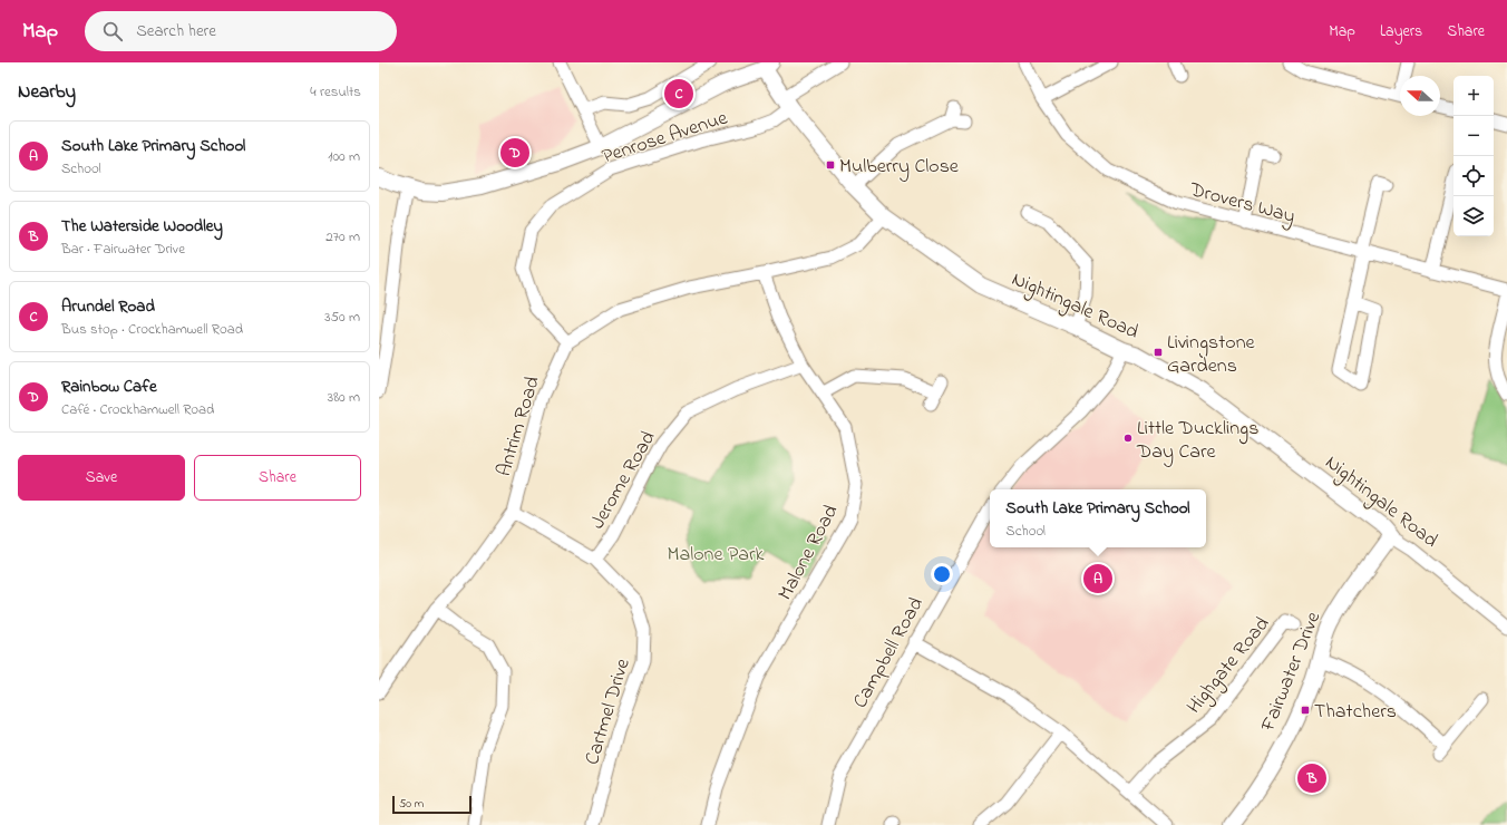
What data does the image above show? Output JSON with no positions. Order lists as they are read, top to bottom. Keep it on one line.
{"streets":{"street":["Penrose Avenue","Drovers Way","Nightingale Road","Antrim Road","Jerome Road","Malone Road","Campbell Road","Highgate Road","Fairwater Drive","Cartmel Drive"]},"crossings":[["Penrose Avenue","Nightingale Road"],["Penrose Avenue","Antrim Road"],["Nightingale Road","Fairwater Drive"],["Antrim Road","Cartmel Drive"],["Jerome Road","Malone Road"],["Jerome Road","Cartmel Drive"]],"parks":["Malone Park"],"places":{"transit":["Mulberry Close","Livingstone Gardens","Thatchers"],"other":["Little Ducklings Day Care"]},"scale_bar":"50 m","north":"left","page":{"header":"Map","search":"Search here","nav":["Map","Layers","Share"],"heading":["Nearby","4 results"],"map_buttons":["+","−"],"pins":["C","D","A","B"],"list":[{"mark":"A","name":"South Lake Primary School","note":"School","value":"100 m"},{"mark":"B","name":"The Waterside Woodley","note":"Bar · Fairwater Drive","value":"270 m"},{"mark":"C","name":"Arundel Road","note":"Bus stop · Crockhamwell Road","value":"350 m"},{"mark":"D","name":"Rainbow Cafe","note":"Café · Crockhamwell Road","value":"380 m"}],"buttons":["Save","Share"],"popup":["South Lake Primary School","School"],"scale":"50 m"}}
